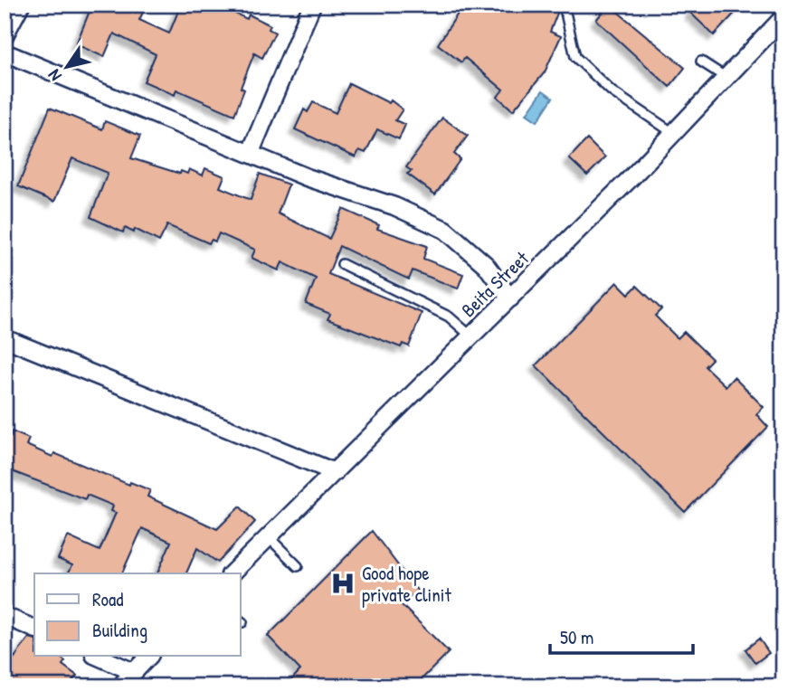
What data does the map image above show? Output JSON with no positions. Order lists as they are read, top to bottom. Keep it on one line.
{"streets":{"street":["Beita Street"]},"places":{"hospital":["Good hope private clinit"]},"legend":["Road","Building"],"scale_bar":"50 m","north":"bottom left"}
